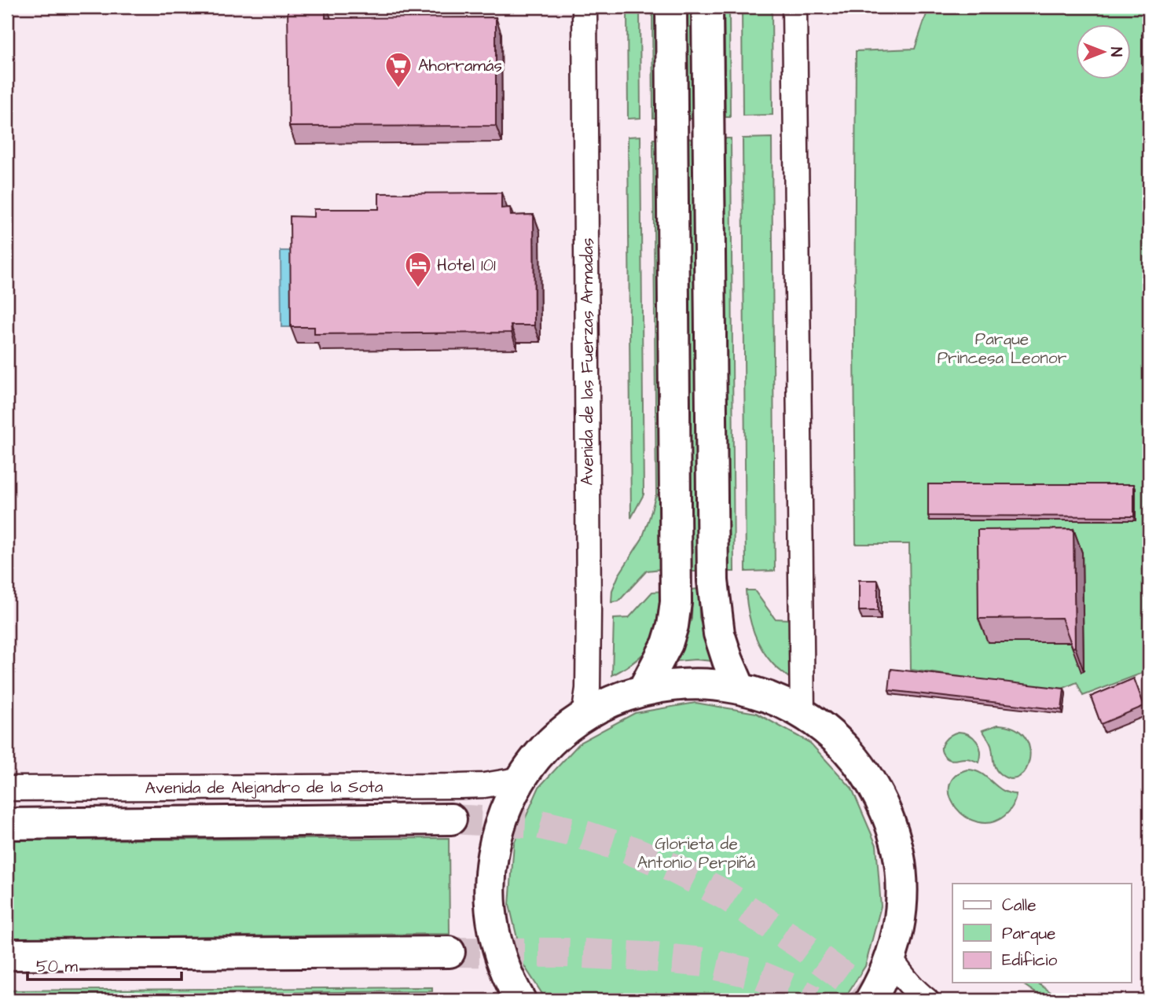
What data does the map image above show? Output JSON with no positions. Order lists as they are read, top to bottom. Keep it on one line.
{"streets":{"street":["Avenida de las Fuerzas Armadas","Avenida de Alejandro de la Sota"]},"parks":["Parque Princesa Leonor","Glorieta de Antonio Perpiñá"],"places":{"supermarket":["Ahorramás"],"hotel":["Hotel 101"]},"legend":["Calle","Parque","Edificio"],"scale_bar":"50 m","north":"right"}
